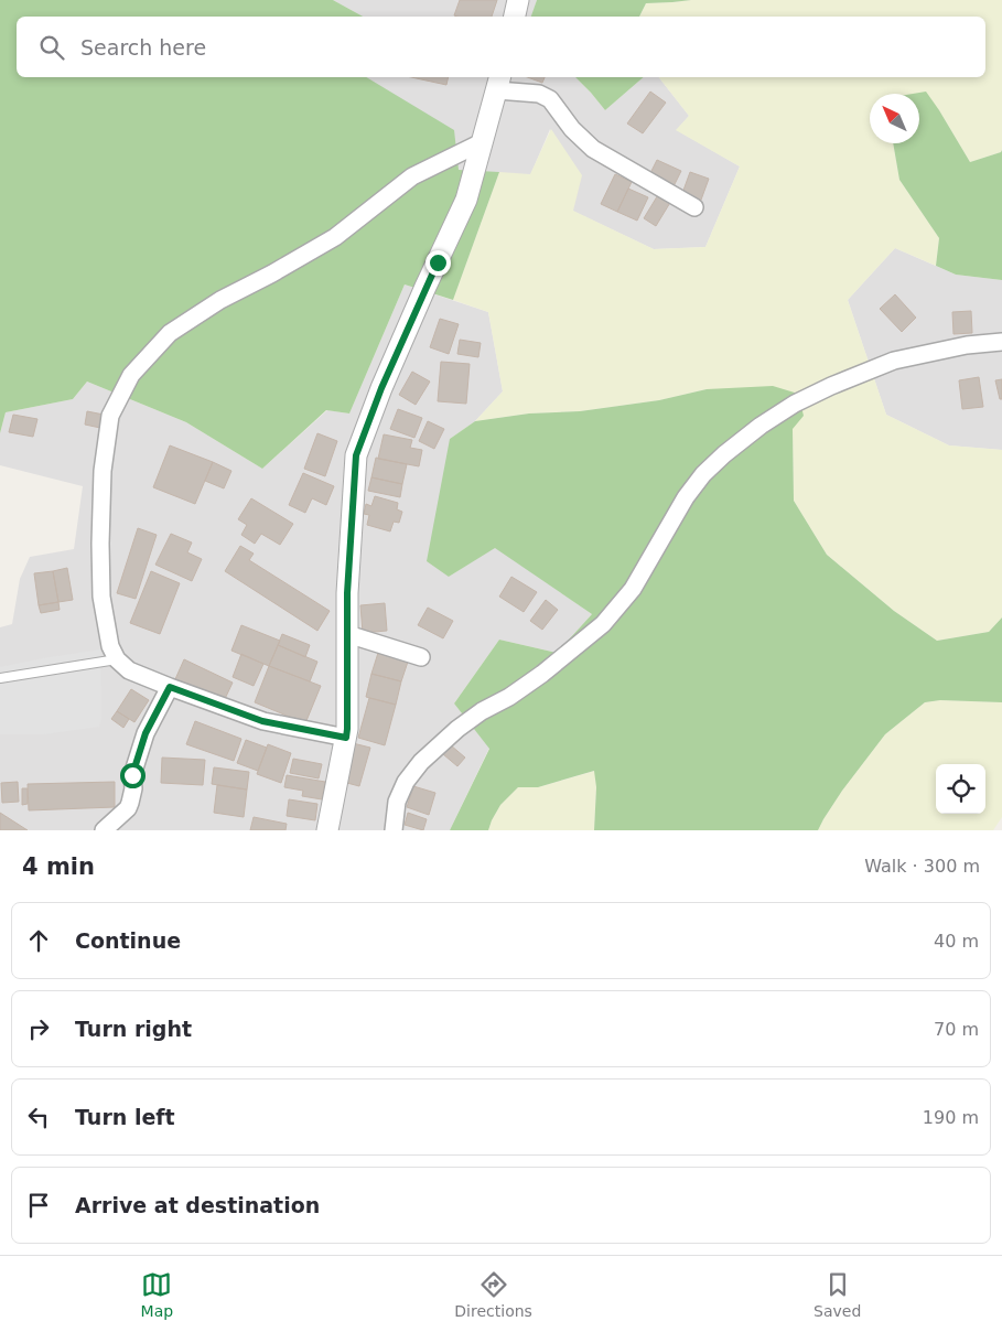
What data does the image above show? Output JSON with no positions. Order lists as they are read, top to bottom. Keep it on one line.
{"north":"top left","page":{"search":"Search here","heading":["4 min","Walk · 300 m"],"list":[["Continue","40 m"],["Turn right","70 m"],["Turn left","190 m"],"Arrive at destination"],"nav":["Map","Directions","Saved"]}}
